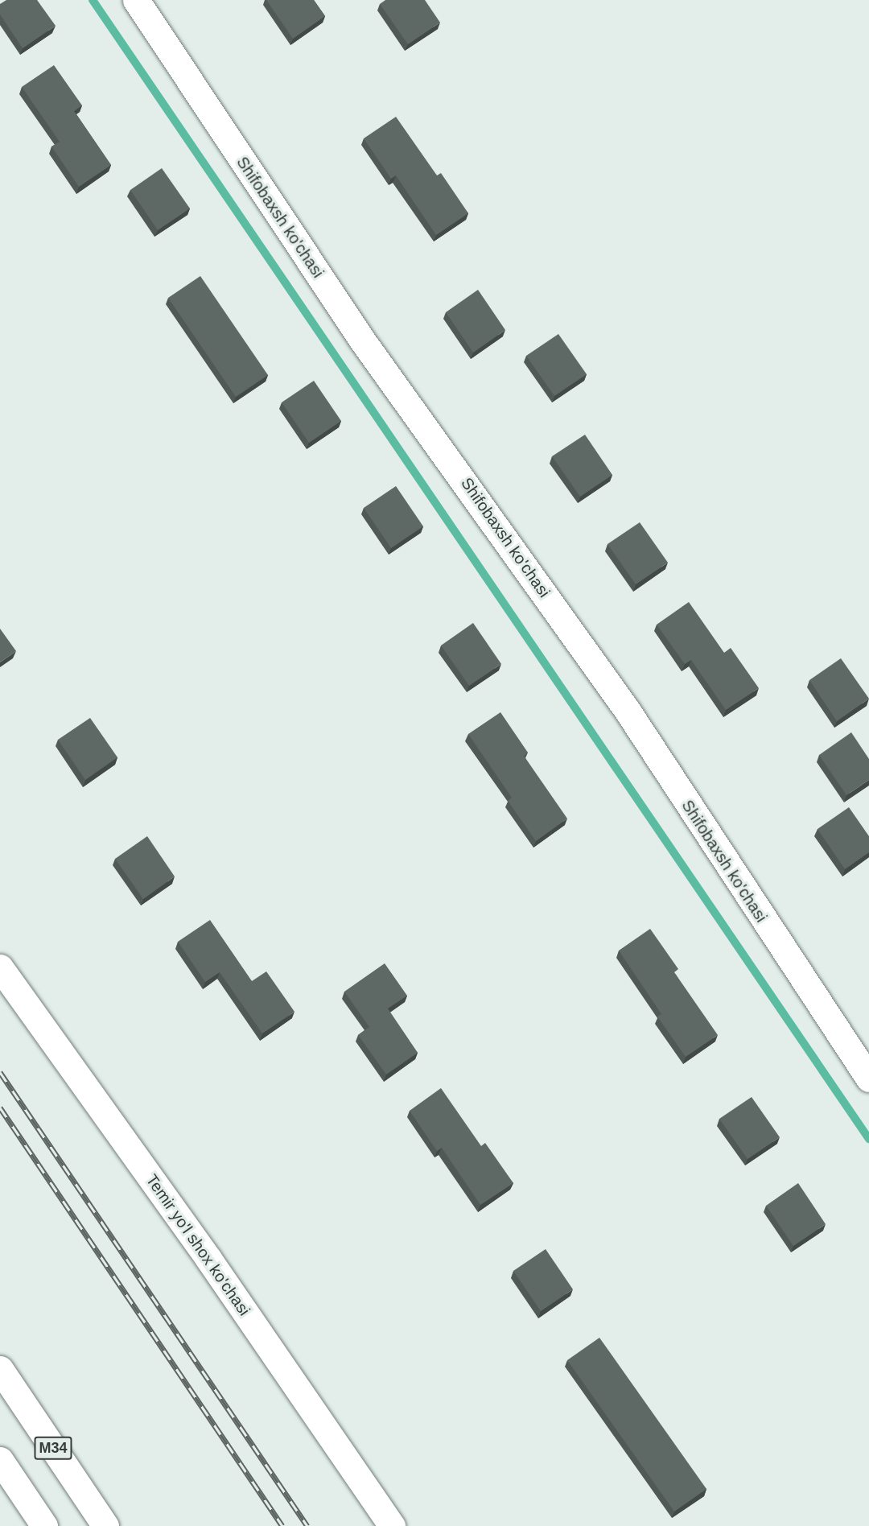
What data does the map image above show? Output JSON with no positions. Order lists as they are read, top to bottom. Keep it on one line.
{"streets":{"main road":["Shifobaxsh ko'chasi","Temir yo'l shox ko'chasi","M34"]}}
